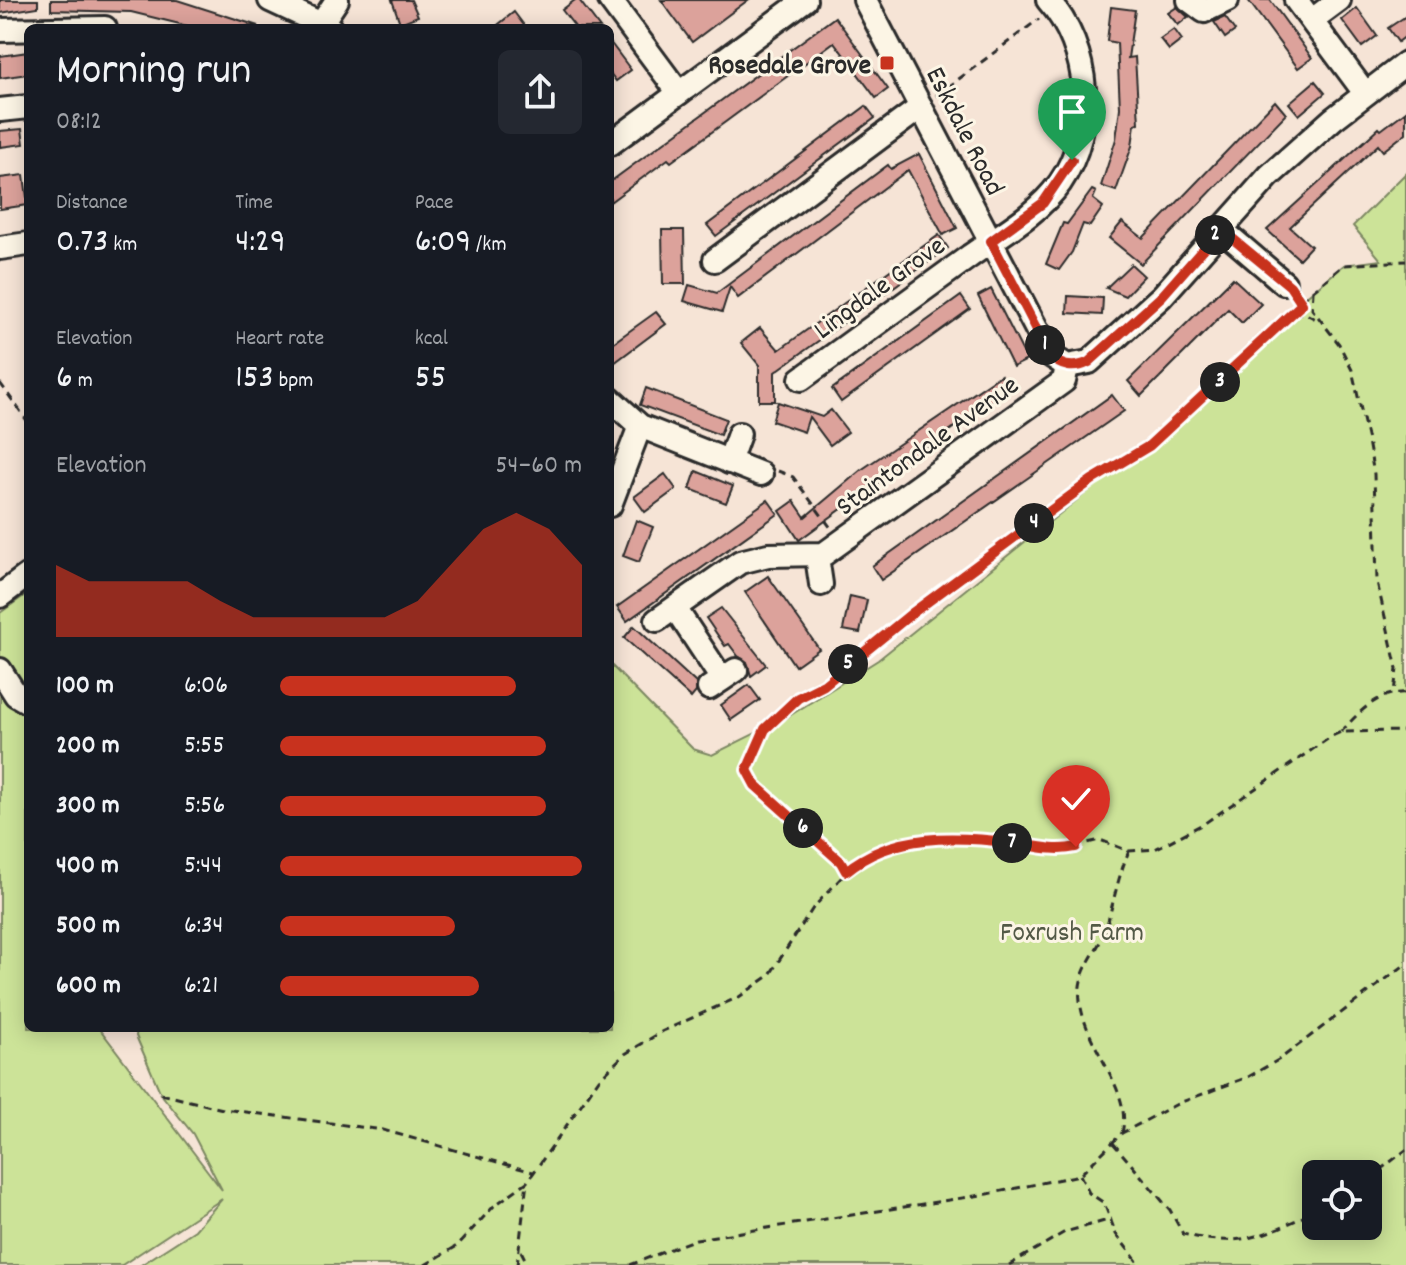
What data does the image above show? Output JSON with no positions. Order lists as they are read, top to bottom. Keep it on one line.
{"streets":{"street":["Eskdale Road","Lingdale Grove","Staintondale Avenue"]},"crossings":[["Eskdale Road","Lingdale Grove"],["Eskdale Road","Staintondale Avenue"]],"parks":["Foxrush Farm"],"places":{"transit":["Rosedale Grove"]},"page":{"heading":["Morning run","08:12"],"stats":[["Distance","0.73 km"],["Time","4:29"],["Pace","6:09 /km"],["Elevation","6 m"],["Heart rate","153 bpm"],["kcal","55"]],"pins":["2","1","3","4","5","6","7"],"chart":["Elevation","54–60 m"],"list":[{"name":"100 m","note":"6:06"},{"name":"200 m","note":"5:55"},{"name":"300 m","note":"5:56"},{"name":"400 m","note":"5:44"},{"name":"500 m","note":"6:34"},{"name":"600 m","note":"6:21"}]}}
